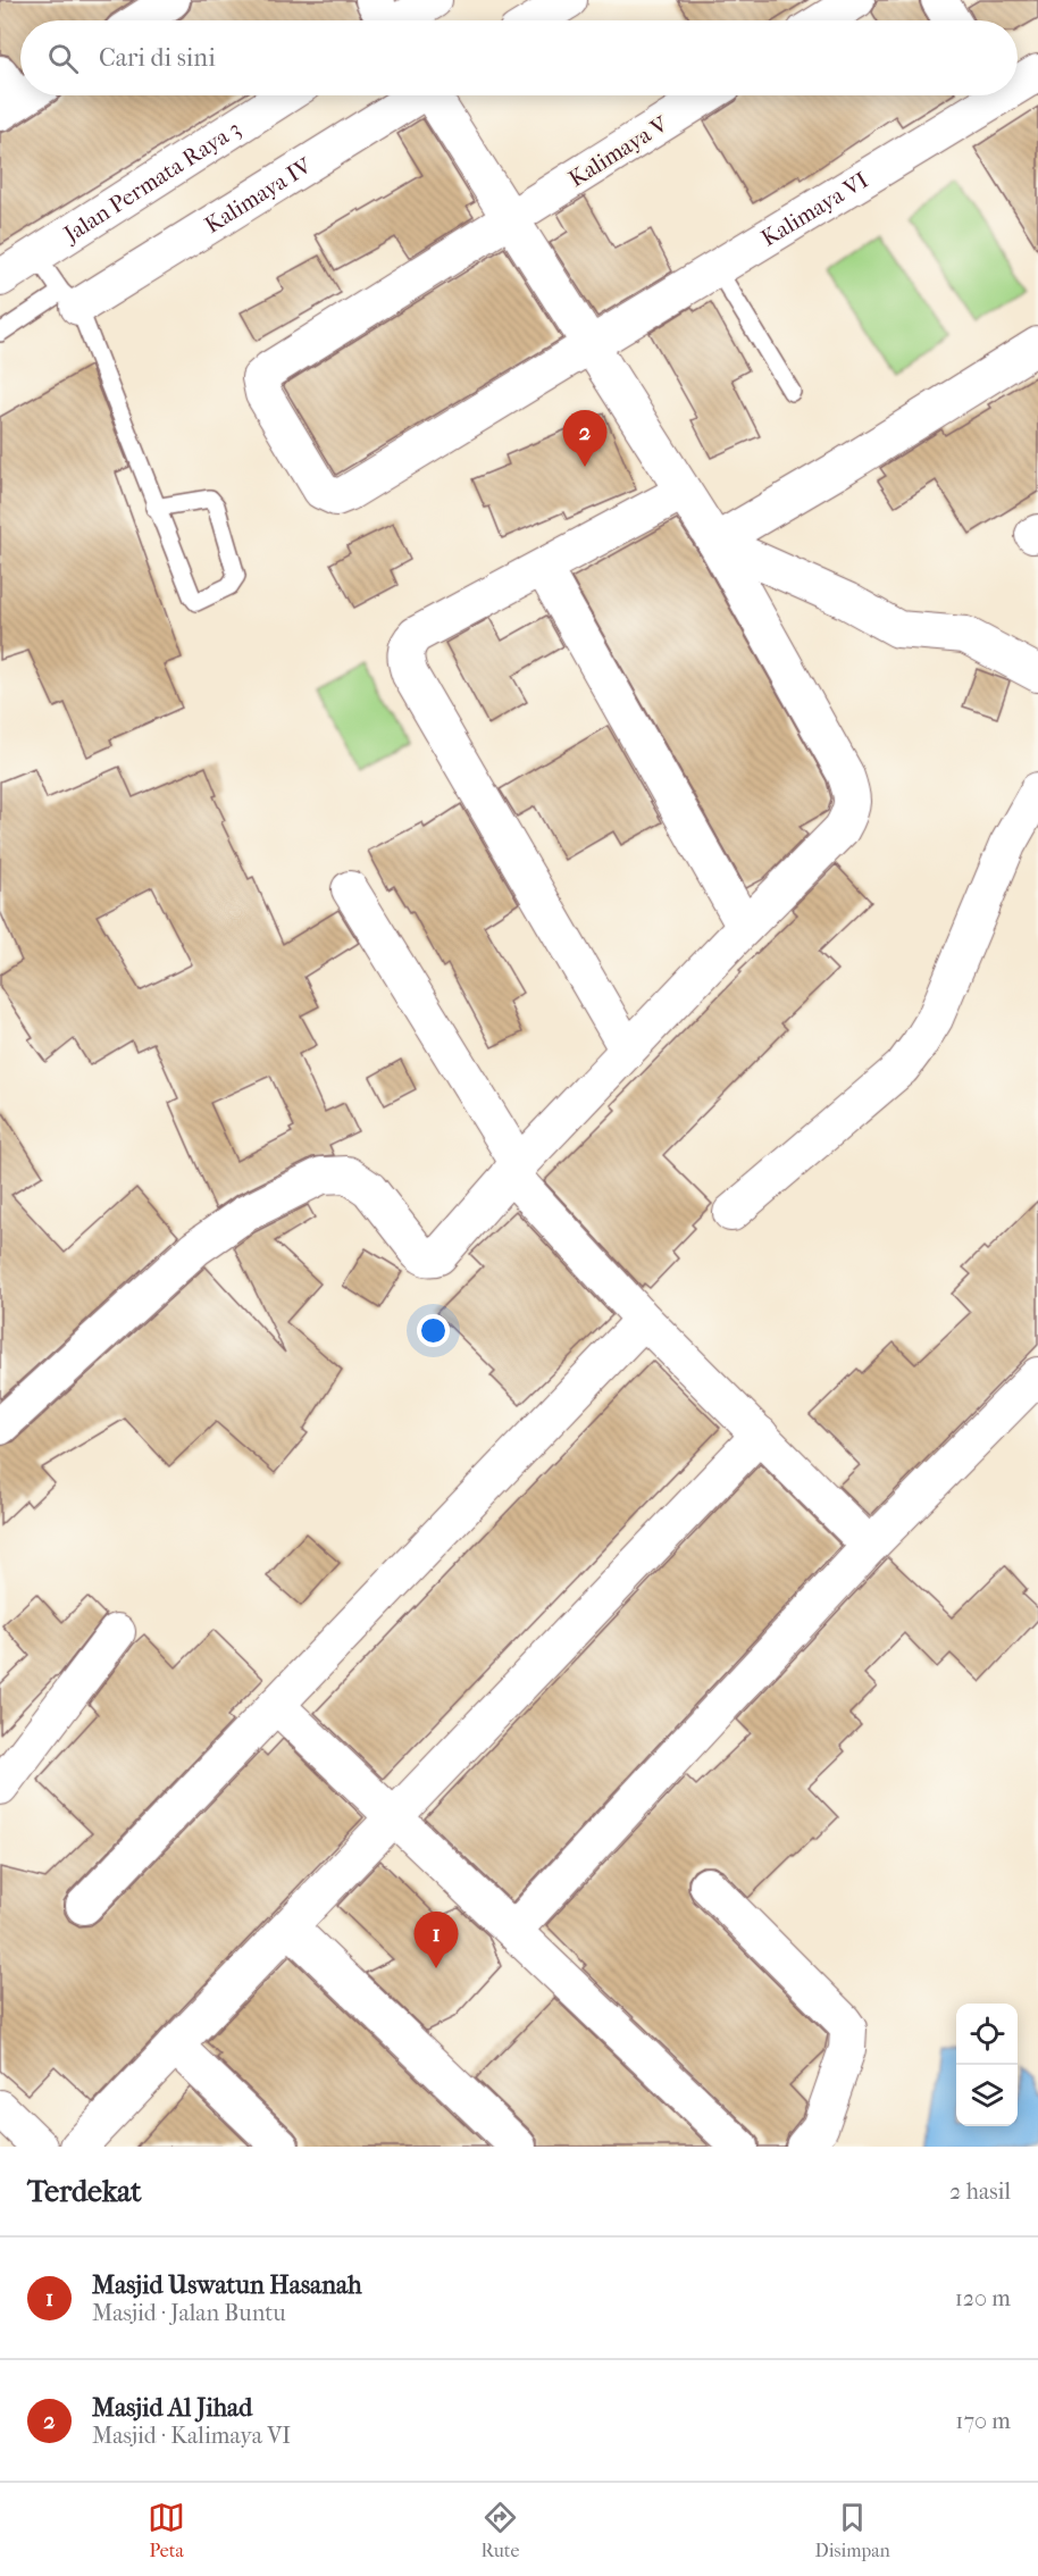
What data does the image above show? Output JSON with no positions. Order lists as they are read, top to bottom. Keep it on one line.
{"streets":{"street":["Kalimaya V","Jalan Permata Raya 3","Kalimaya IV","Kalimaya VI"]},"crossings":[["Kalimaya V","Kalimaya VI"]],"page":{"search":"Cari di sini","pins":["2","1"],"heading":["Terdekat","2 hasil"],"list":[{"mark":"1","name":"Masjid Uswatun Hasanah","note":"Masjid · Jalan Buntu","value":"120 m"},{"mark":"2","name":"Masjid Al Jihad","note":"Masjid · Kalimaya VI","value":"170 m"}],"nav":["Peta","Rute","Disimpan"]}}
